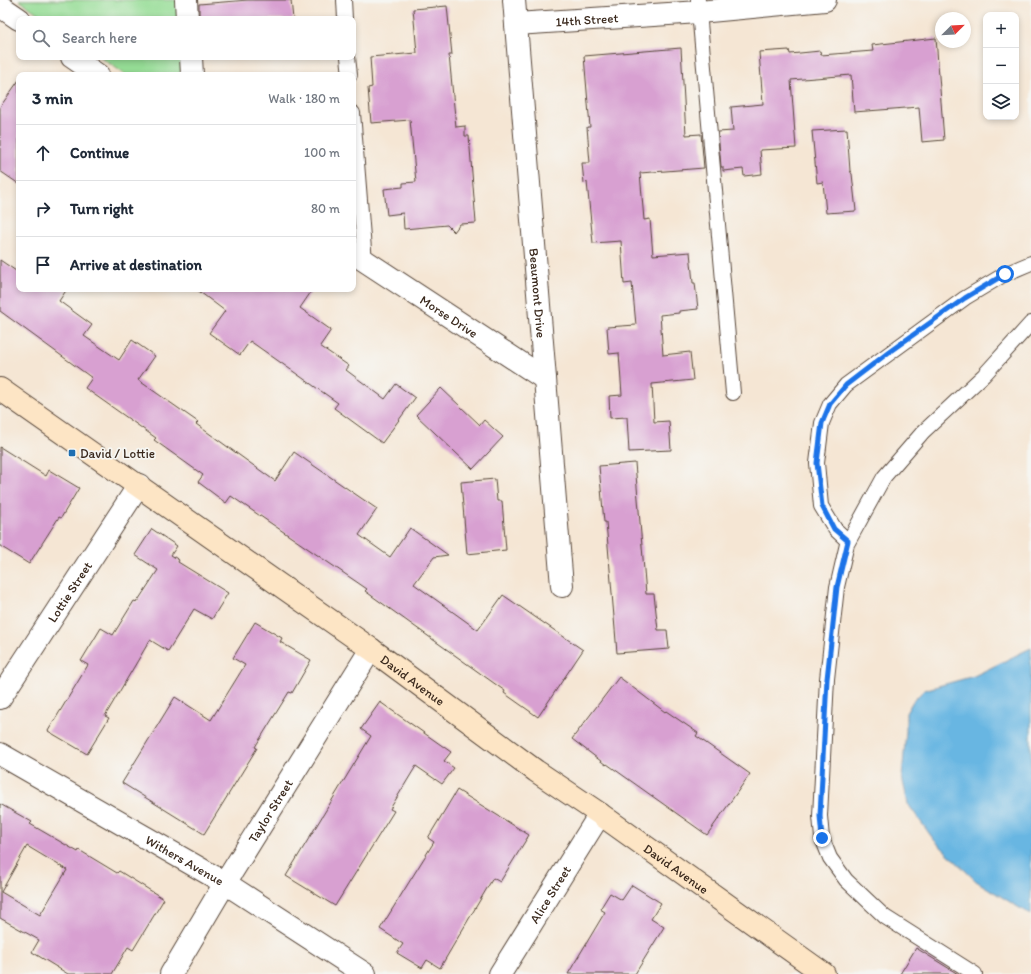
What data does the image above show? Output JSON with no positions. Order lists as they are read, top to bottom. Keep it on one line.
{"streets":{"main road":["David Avenue"],"street":["14th Street","Beaumont Drive","Morse Drive","Lottie Street","Taylor Street","Withers Avenue","Alice Street"]},"crossings":[["14th Street","Beaumont Drive"],["Beaumont Drive","Morse Drive"],["Lottie Street","David Avenue"],["David Avenue","Taylor Street"],["David Avenue","Alice Street"],["Taylor Street","Withers Avenue"]],"places":{"transit":["David / Lottie"]},"north":"top right","page":{"map_buttons":["+","−"],"search":"Search here","heading":["3 min","Walk · 180 m"],"list":[["Continue","100 m"],["Turn right","80 m"],"Arrive at destination"]}}
